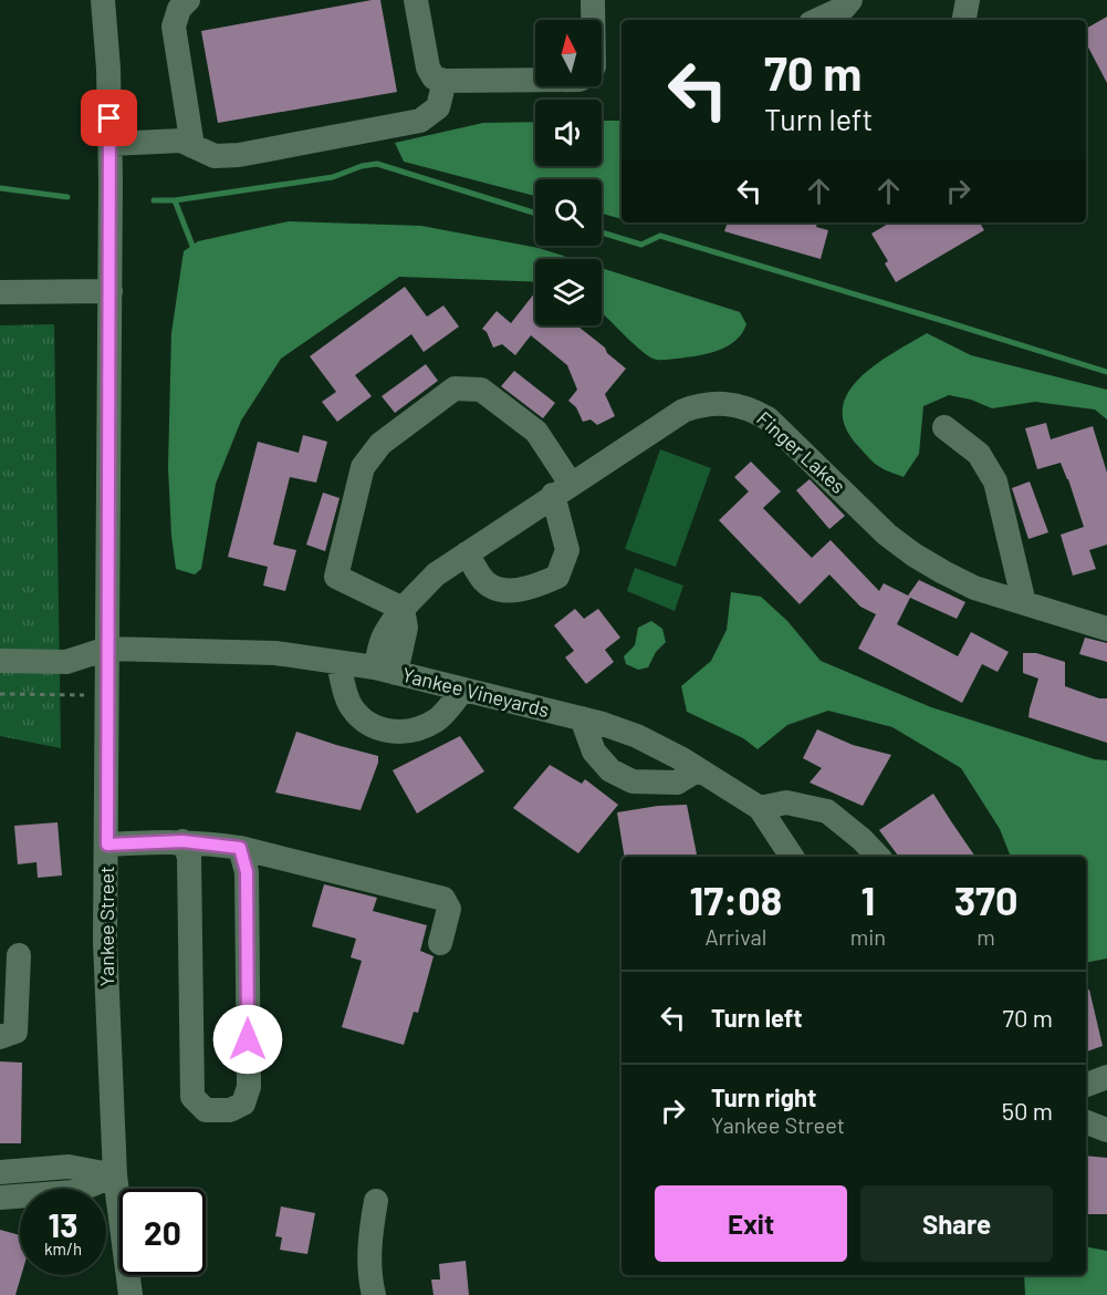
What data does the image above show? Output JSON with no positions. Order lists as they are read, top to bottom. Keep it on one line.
{"streets":{"street":["Finger Lakes","Yankee Vineyards","Yankee Street"]},"crossings":[["Finger Lakes","Yankee Vineyards"],["Yankee Vineyards","Yankee Street"]],"north":"top","page":{"turn":["70 m","Turn left"],"eta":["17:08","Arrival","1","min","370","m"],"list":[{"name":"Turn left","value":"70 m"},{"name":"Turn right","note":"Yankee Street","value":"50 m"}],"buttons":["Exit","Share"],"speed":"13 km/h","limit":"20"}}
